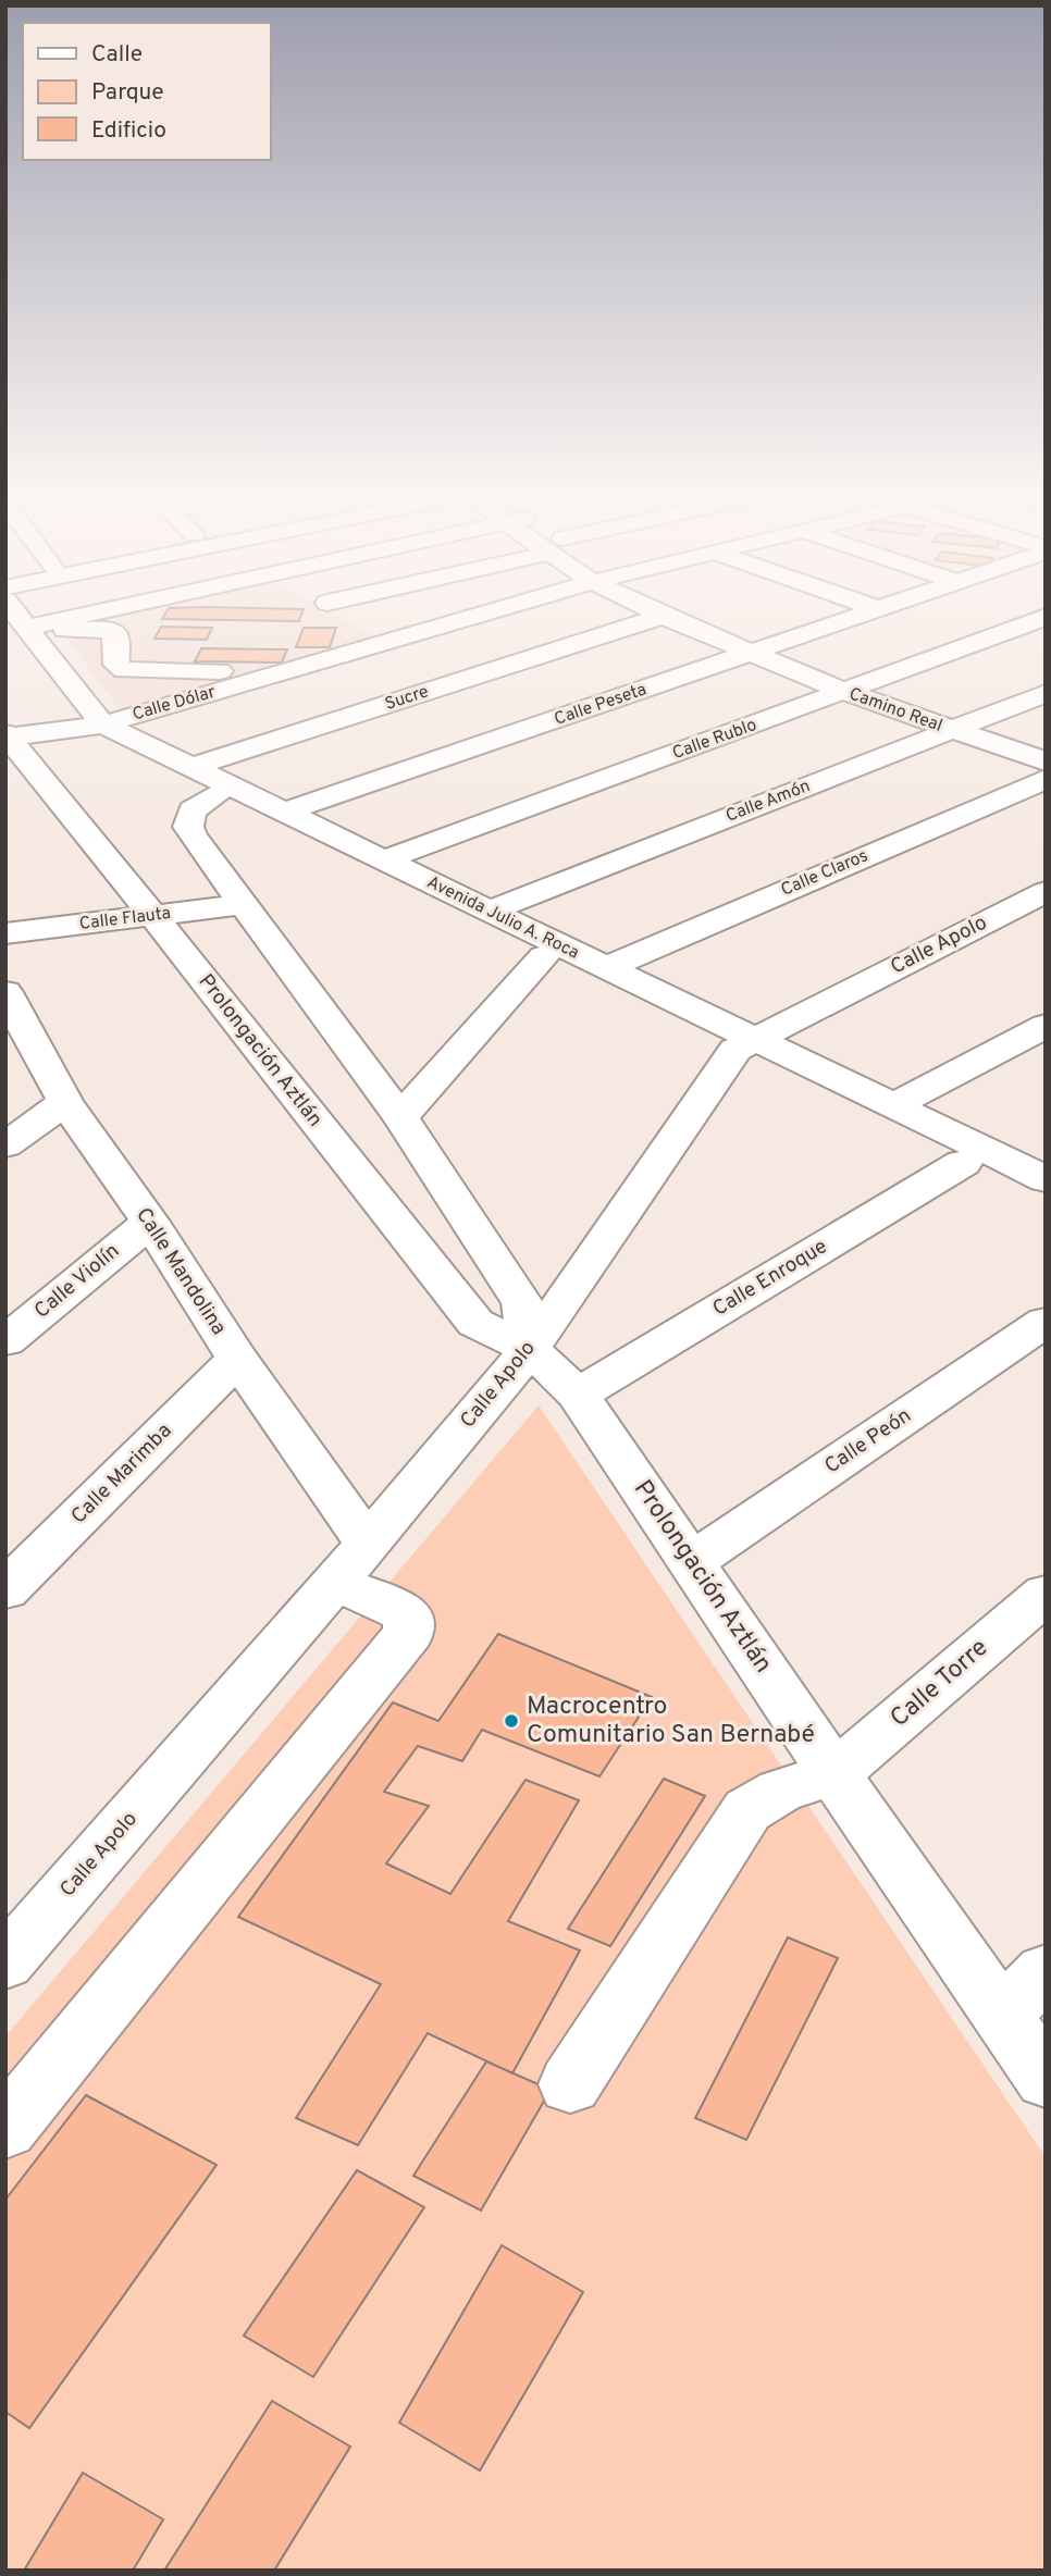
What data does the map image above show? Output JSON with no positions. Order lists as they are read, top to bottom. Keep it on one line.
{"streets":{"street":["Sucre","Calle Dólar","Calle Peseta","Camino Real","Calle Rublo","Calle Amón","Calle Claros","Avenida Julio A. Roca","Calle Flauta","Calle Apolo","Prolongación Aztlán","Calle Mandolina","Calle Enroque","Calle Violín","Calle Peón","Calle Marimba","Calle Torre"]},"crossings":[["Sucre","Camino Real"],["Sucre","Avenida Julio A. Roca"],["Calle Dólar","Avenida Julio A. Roca"],["Calle Dólar","Prolongación Aztlán"],["Calle Peseta","Camino Real"],["Calle Peseta","Avenida Julio A. Roca"],["Camino Real","Calle Rublo"],["Camino Real","Calle Amón"],["Calle Rublo","Avenida Julio A. Roca"],["Calle Amón","Avenida Julio A. Roca"],["Calle Claros","Avenida Julio A. Roca"],["Avenida Julio A. Roca","Calle Apolo"],["Avenida Julio A. Roca","Calle Enroque"],["Calle Flauta","Prolongación Aztlán"],["Calle Apolo","Prolongación Aztlán"],["Calle Apolo","Calle Mandolina"],["Prolongación Aztlán","Calle Enroque"],["Prolongación Aztlán","Calle Peón"],["Prolongación Aztlán","Calle Torre"],["Calle Mandolina","Calle Violín"],["Calle Mandolina","Calle Marimba"]],"places":["Macrocentro Comunitario San Bernabé"],"legend":["Calle","Parque","Edificio"]}
